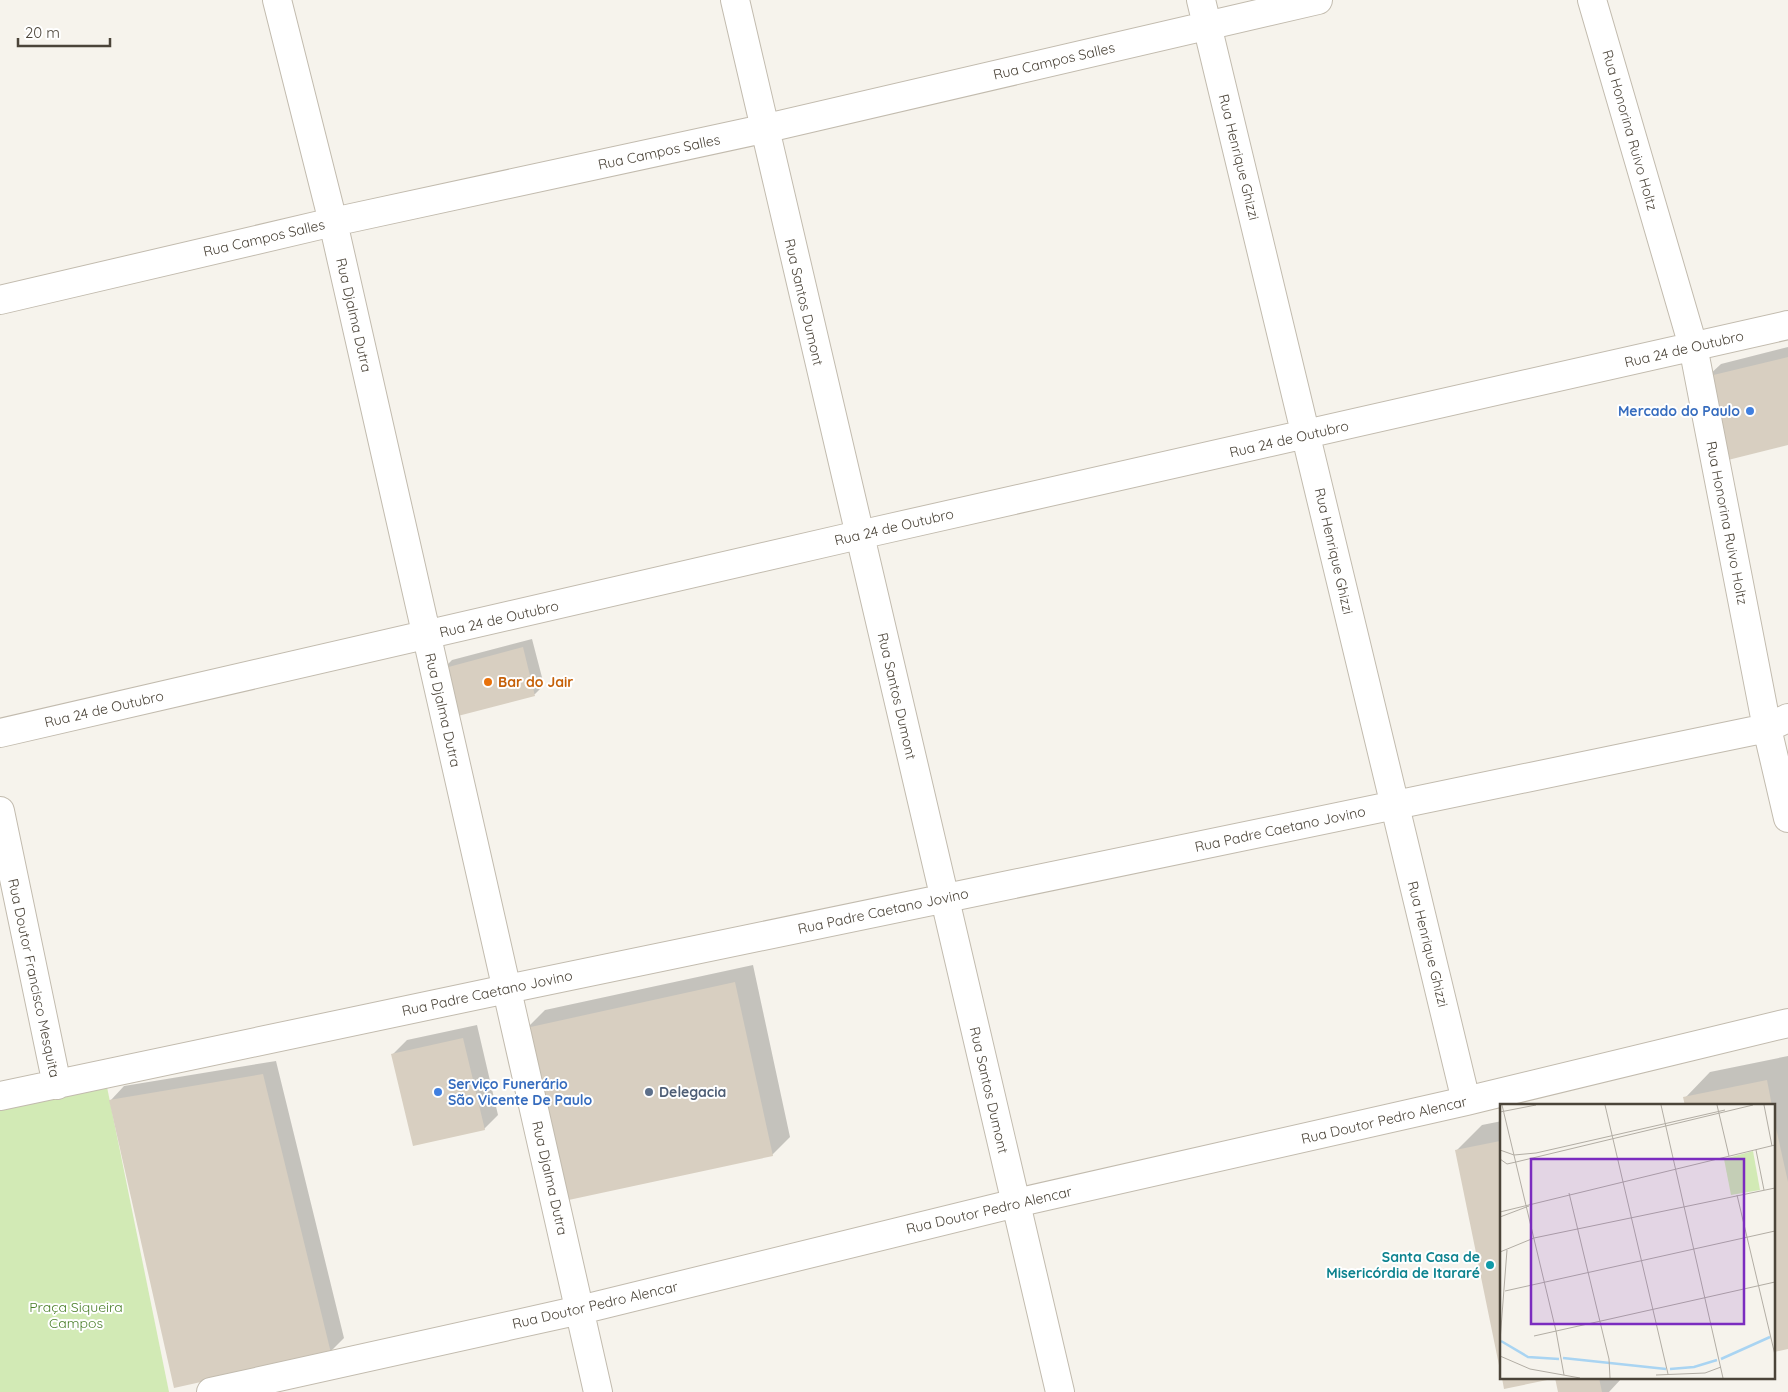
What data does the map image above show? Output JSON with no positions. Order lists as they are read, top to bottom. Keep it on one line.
{"streets":{"street":["Rua Campos Salles","Rua Honorina Ruivo Holtz","Rua Henrique Ghizzi","Rua Santos Dumont","Rua Djalma Dutra","Rua 24 de Outubro","Rua Padre Caetano Jovino","Rua Doutor Francisco Mesquita","Rua Doutor Pedro Alencar"]},"crossings":[["Rua Campos Salles","Rua Henrique Ghizzi"],["Rua Campos Salles","Rua Santos Dumont"],["Rua Campos Salles","Rua Djalma Dutra"],["Rua Honorina Ruivo Holtz","Rua 24 de Outubro"],["Rua Honorina Ruivo Holtz","Rua Padre Caetano Jovino"],["Rua Henrique Ghizzi","Rua 24 de Outubro"],["Rua Henrique Ghizzi","Rua Padre Caetano Jovino"],["Rua Henrique Ghizzi","Rua Doutor Pedro Alencar"],["Rua Santos Dumont","Rua 24 de Outubro"],["Rua Santos Dumont","Rua Padre Caetano Jovino"],["Rua Santos Dumont","Rua Doutor Pedro Alencar"],["Rua Djalma Dutra","Rua 24 de Outubro"],["Rua Djalma Dutra","Rua Padre Caetano Jovino"],["Rua Djalma Dutra","Rua Doutor Pedro Alencar"],["Rua Padre Caetano Jovino","Rua Doutor Francisco Mesquita"]],"parks":["Praça Siqueira Campos"],"places":["Mercado do Paulo","Bar do Jair","Serviço Funerário São Vicente De Paulo","Delegacia","Santa Casa de Misericórdia de Itararé"],"scale_bar":"20 m"}
